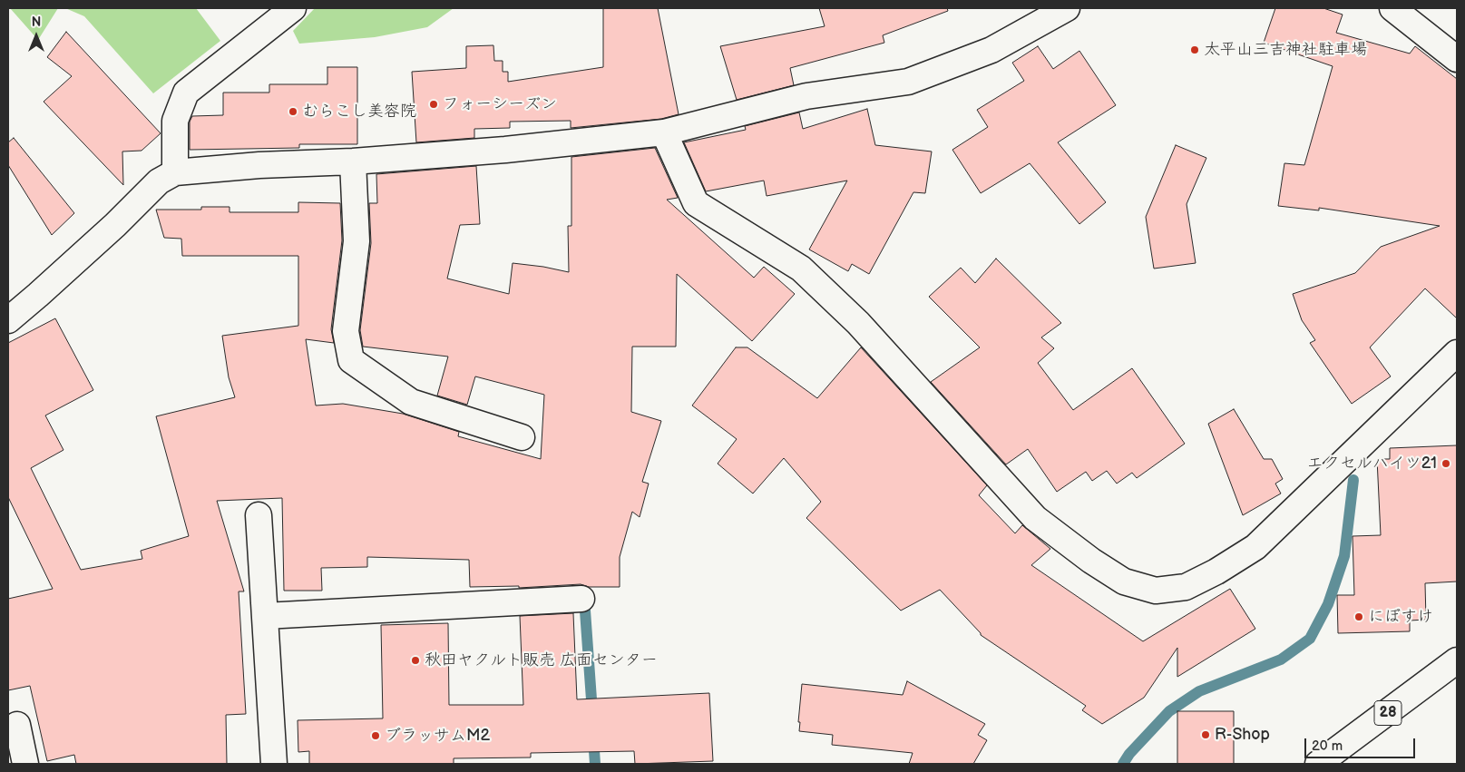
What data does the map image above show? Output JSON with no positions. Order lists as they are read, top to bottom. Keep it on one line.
{"streets":{"street":["28"]},"places":["太平山三吉神社駐車場","フォーシーズン","むらこし美容院","エクセルハイツ21","にぼすけ","秋田ヤクルト販売 広面センター","R-Shop","ブラッサムM2"],"scale_bar":"20 m","north":"top"}
